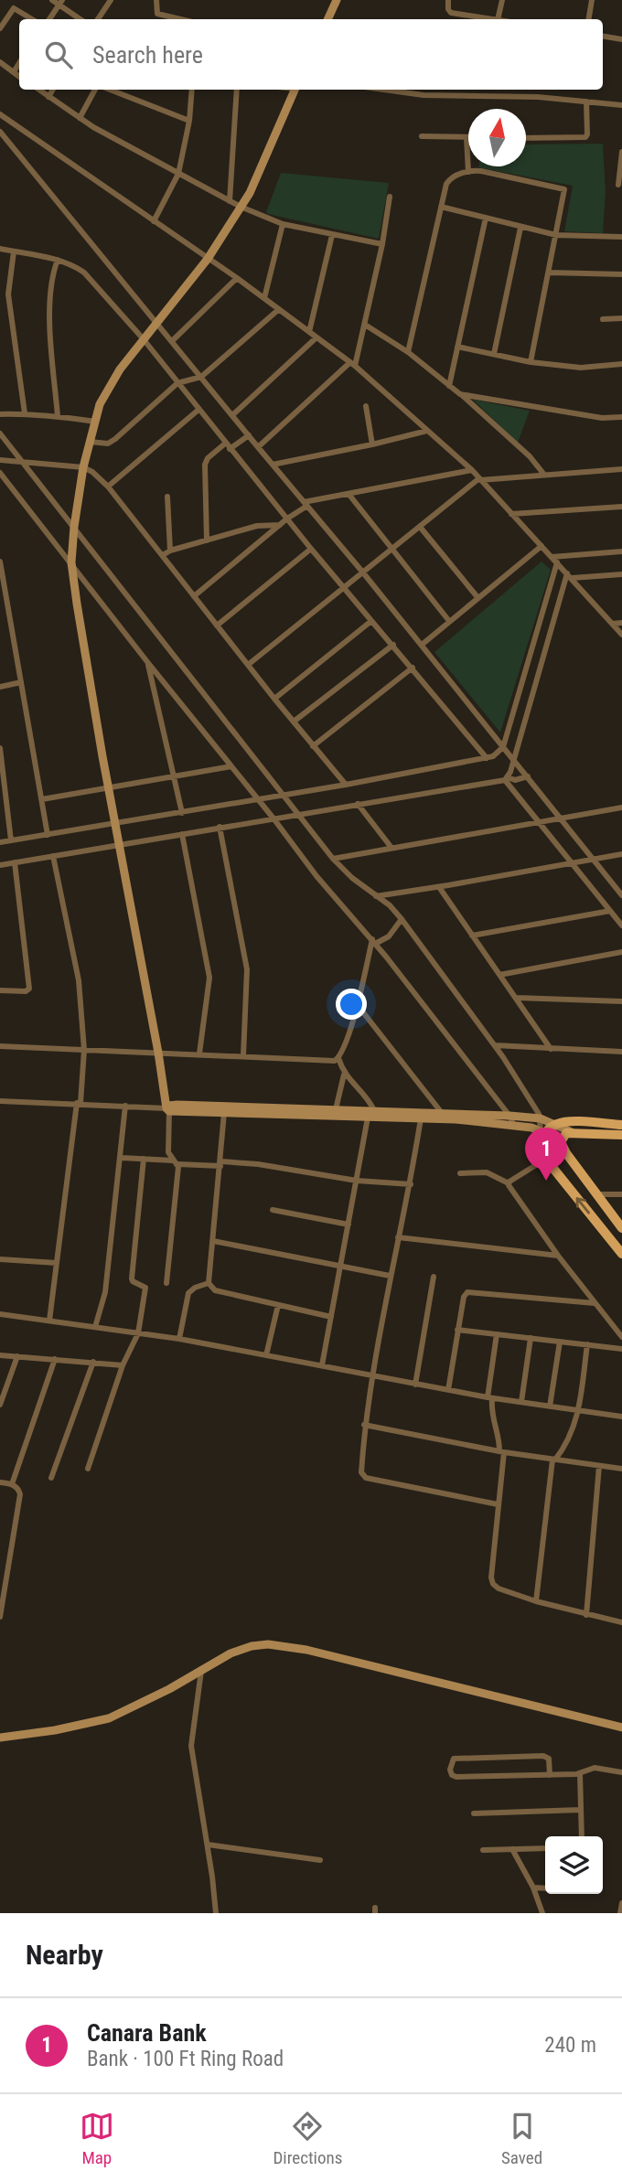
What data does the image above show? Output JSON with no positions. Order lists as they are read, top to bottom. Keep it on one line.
{"north":"top","page":{"search":"Search here","pins":"1","heading":"Nearby","list":[{"mark":"1","name":"Canara Bank","note":"Bank · 100 Ft Ring Road","value":"240 m"}],"nav":["Map","Directions","Saved"]}}
